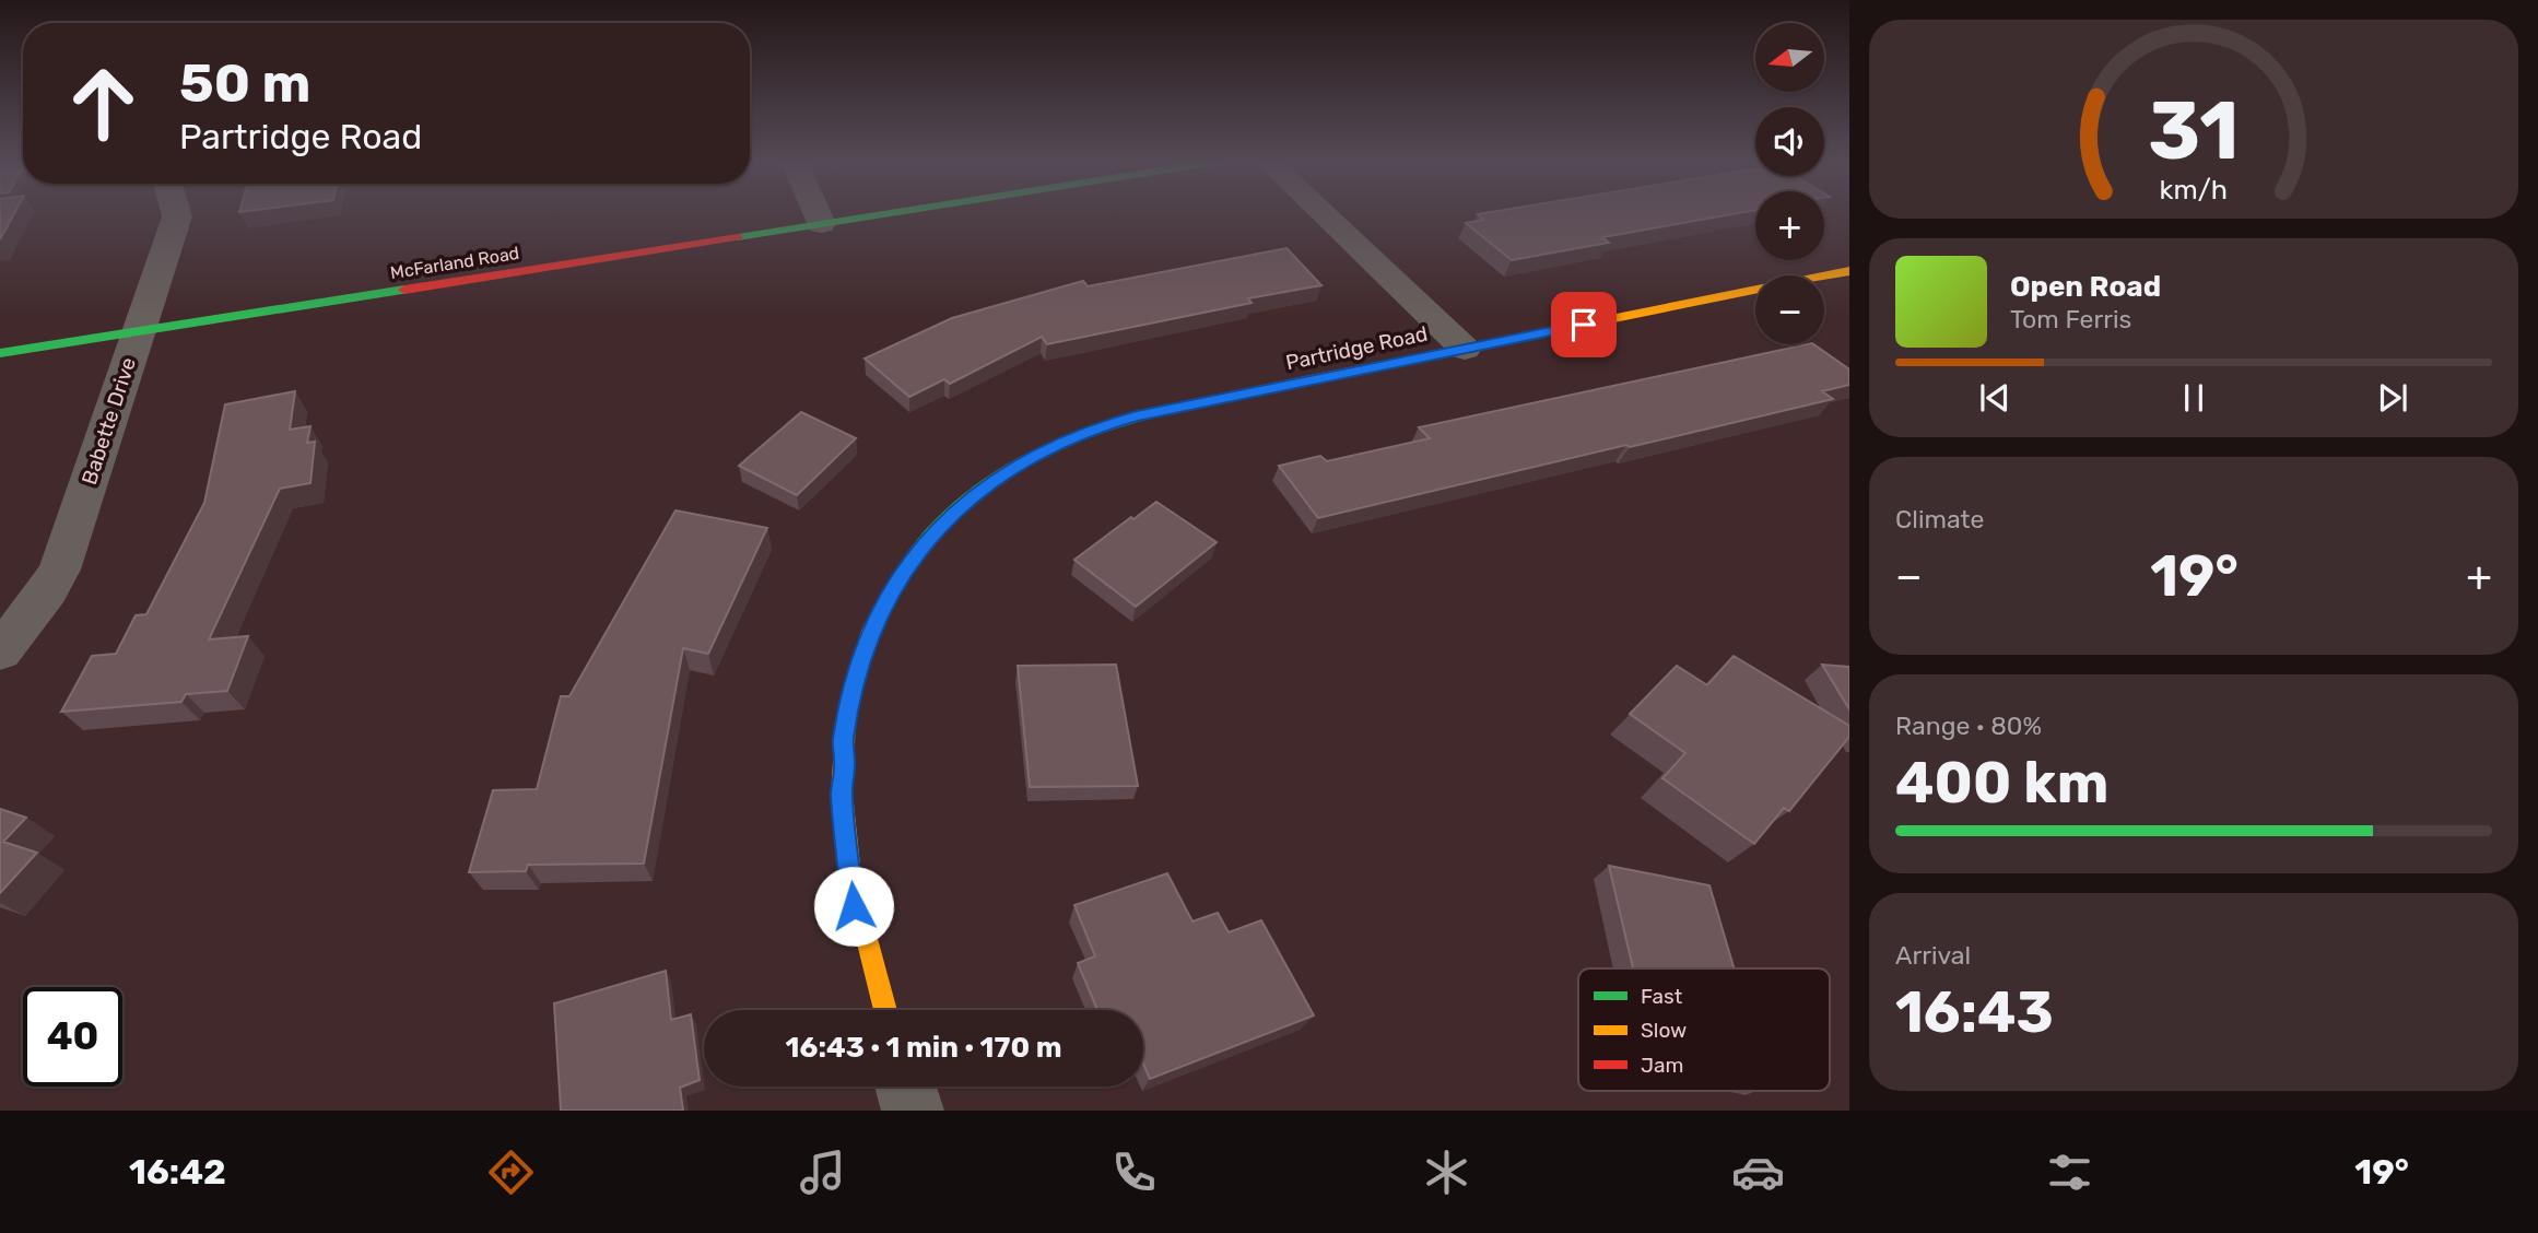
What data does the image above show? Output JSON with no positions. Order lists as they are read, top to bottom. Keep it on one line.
{"streets":{"street":["McFarland Road","Partridge Road","Babette Drive"]},"crossings":[["McFarland Road","Babette Drive"]],"legend":["Fast","Slow","Jam"],"north":"left","page":{"map_buttons":["+","−"],"turn":["50 m","Partridge Road"],"song":["Open Road","Tom Ferris"],"tile":["Climate",["Range · 80%","400 km"],["Arrival","16:43"]],"heat":["−","19°","+"],"limit":"40","trip":"16:43 · 1 min · 170 m","tabs":["16:42","19°"],"gauge":["31","km/h"]}}
